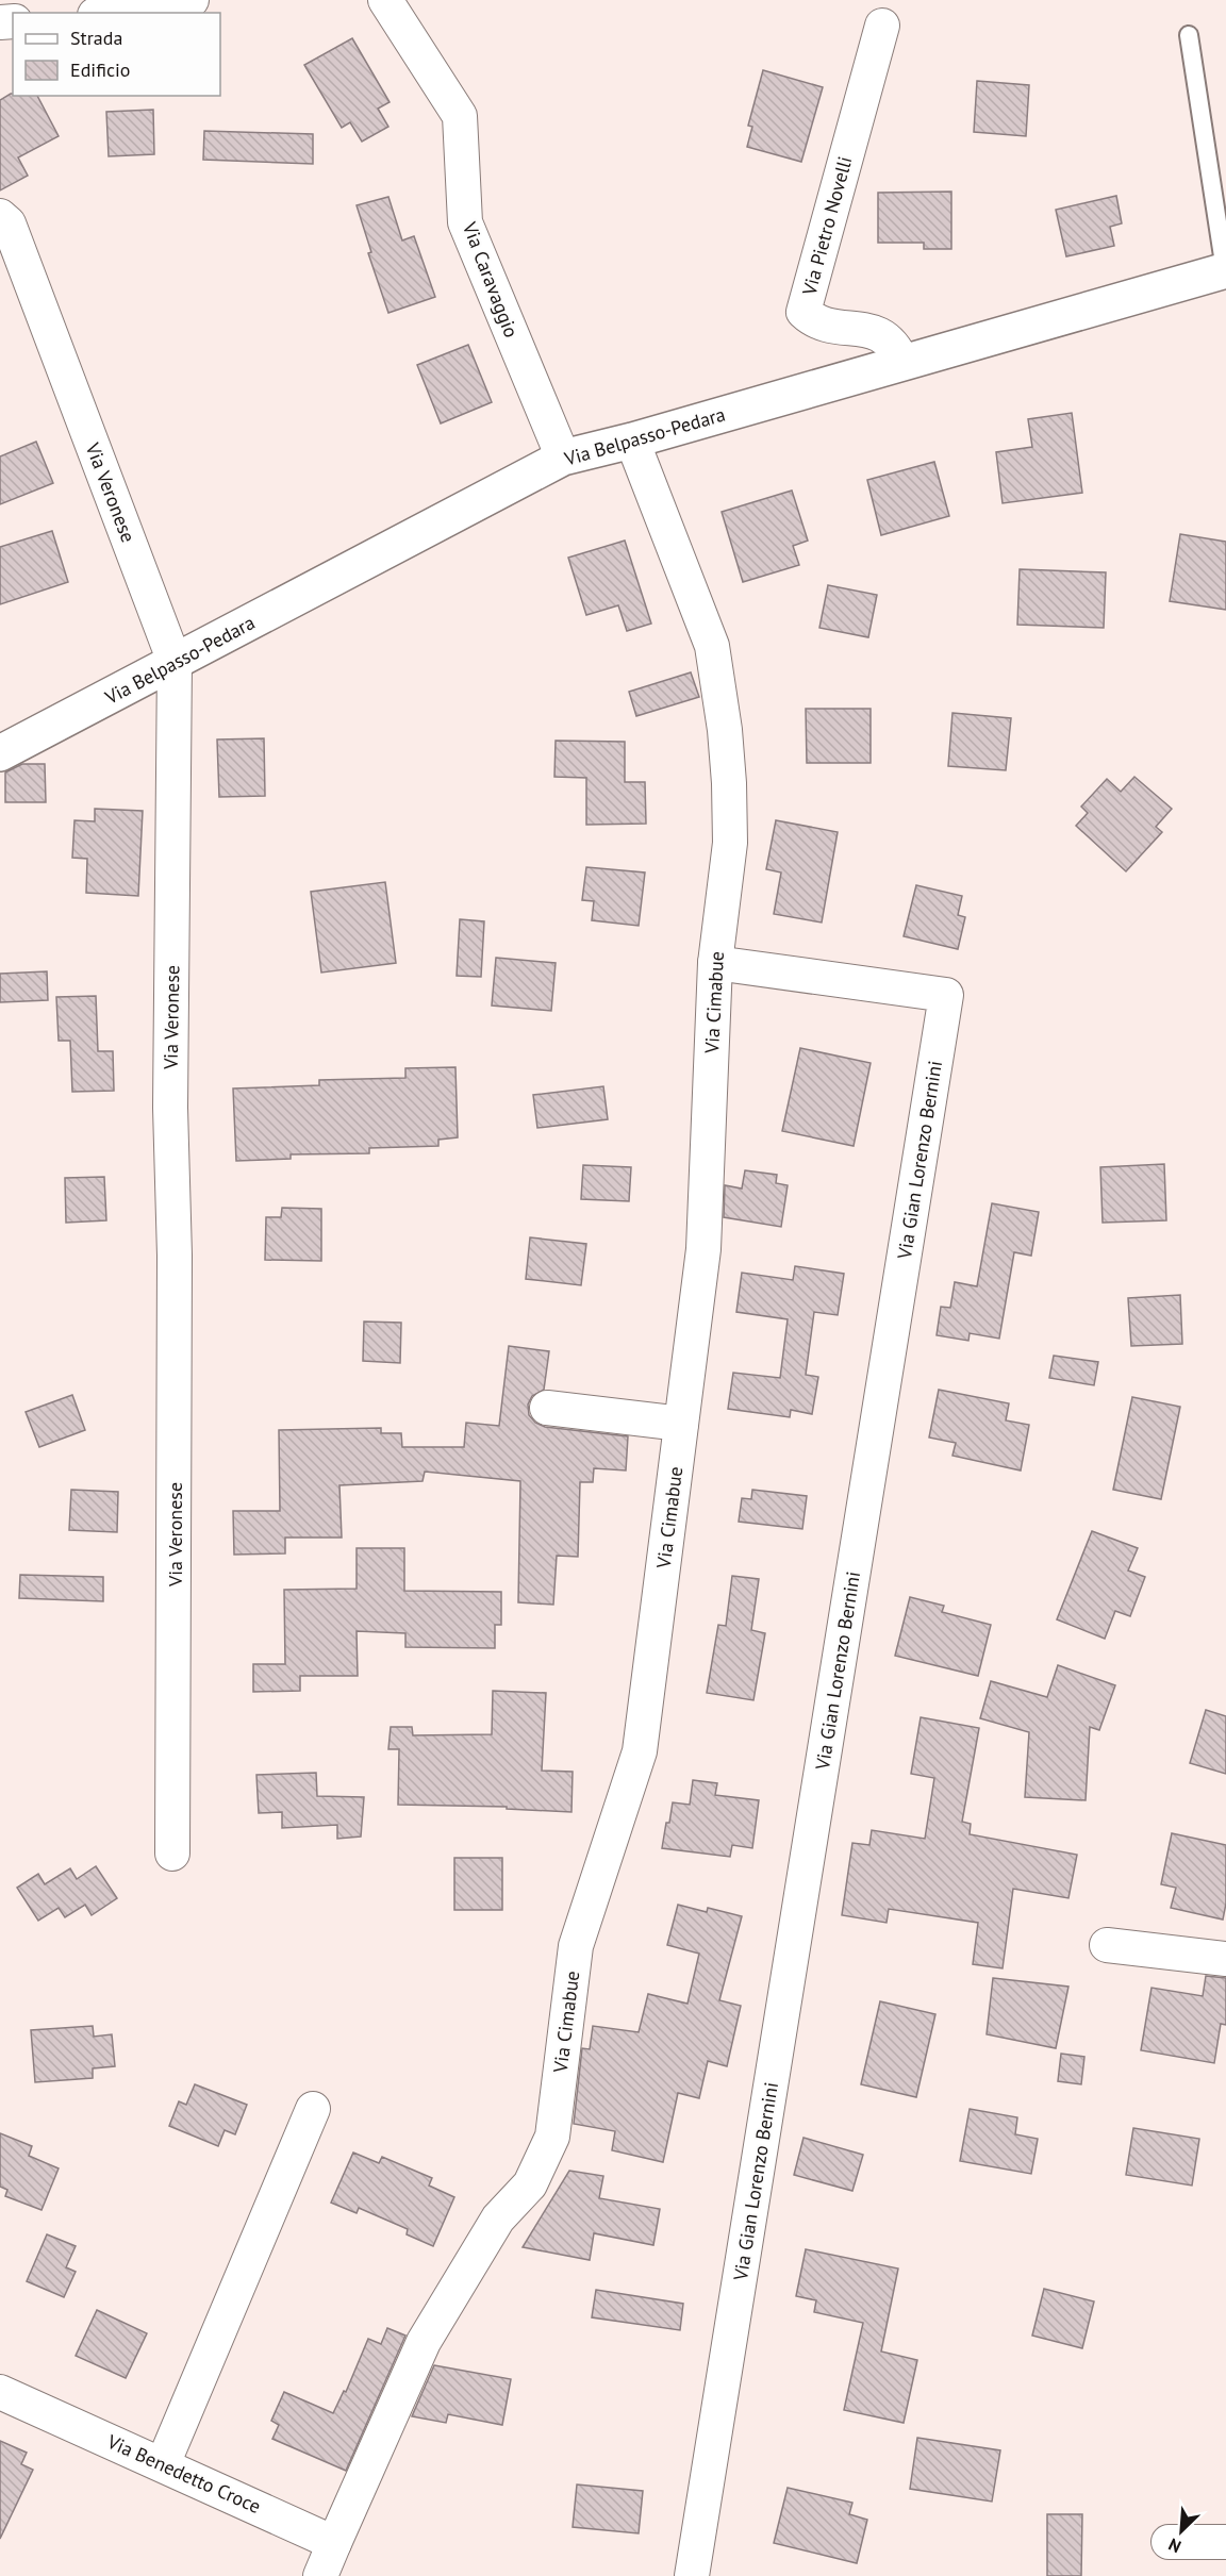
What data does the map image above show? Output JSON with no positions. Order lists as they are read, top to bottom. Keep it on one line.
{"streets":{"street":["Via Pietro Novelli","Via Caravaggio","Via Belpasso-Pedara","Via Veronese","Via Cimabue","Via Gian Lorenzo Bernini","Via Benedetto Croce"]},"crossings":[["Via Pietro Novelli","Via Belpasso-Pedara"],["Via Caravaggio","Via Belpasso-Pedara"],["Via Belpasso-Pedara","Via Veronese"],["Via Belpasso-Pedara","Via Cimabue"],["Via Cimabue","Via Gian Lorenzo Bernini"],["Via Cimabue","Via Benedetto Croce"]],"legend":["Strada","Edificio"],"north":"bottom left"}
